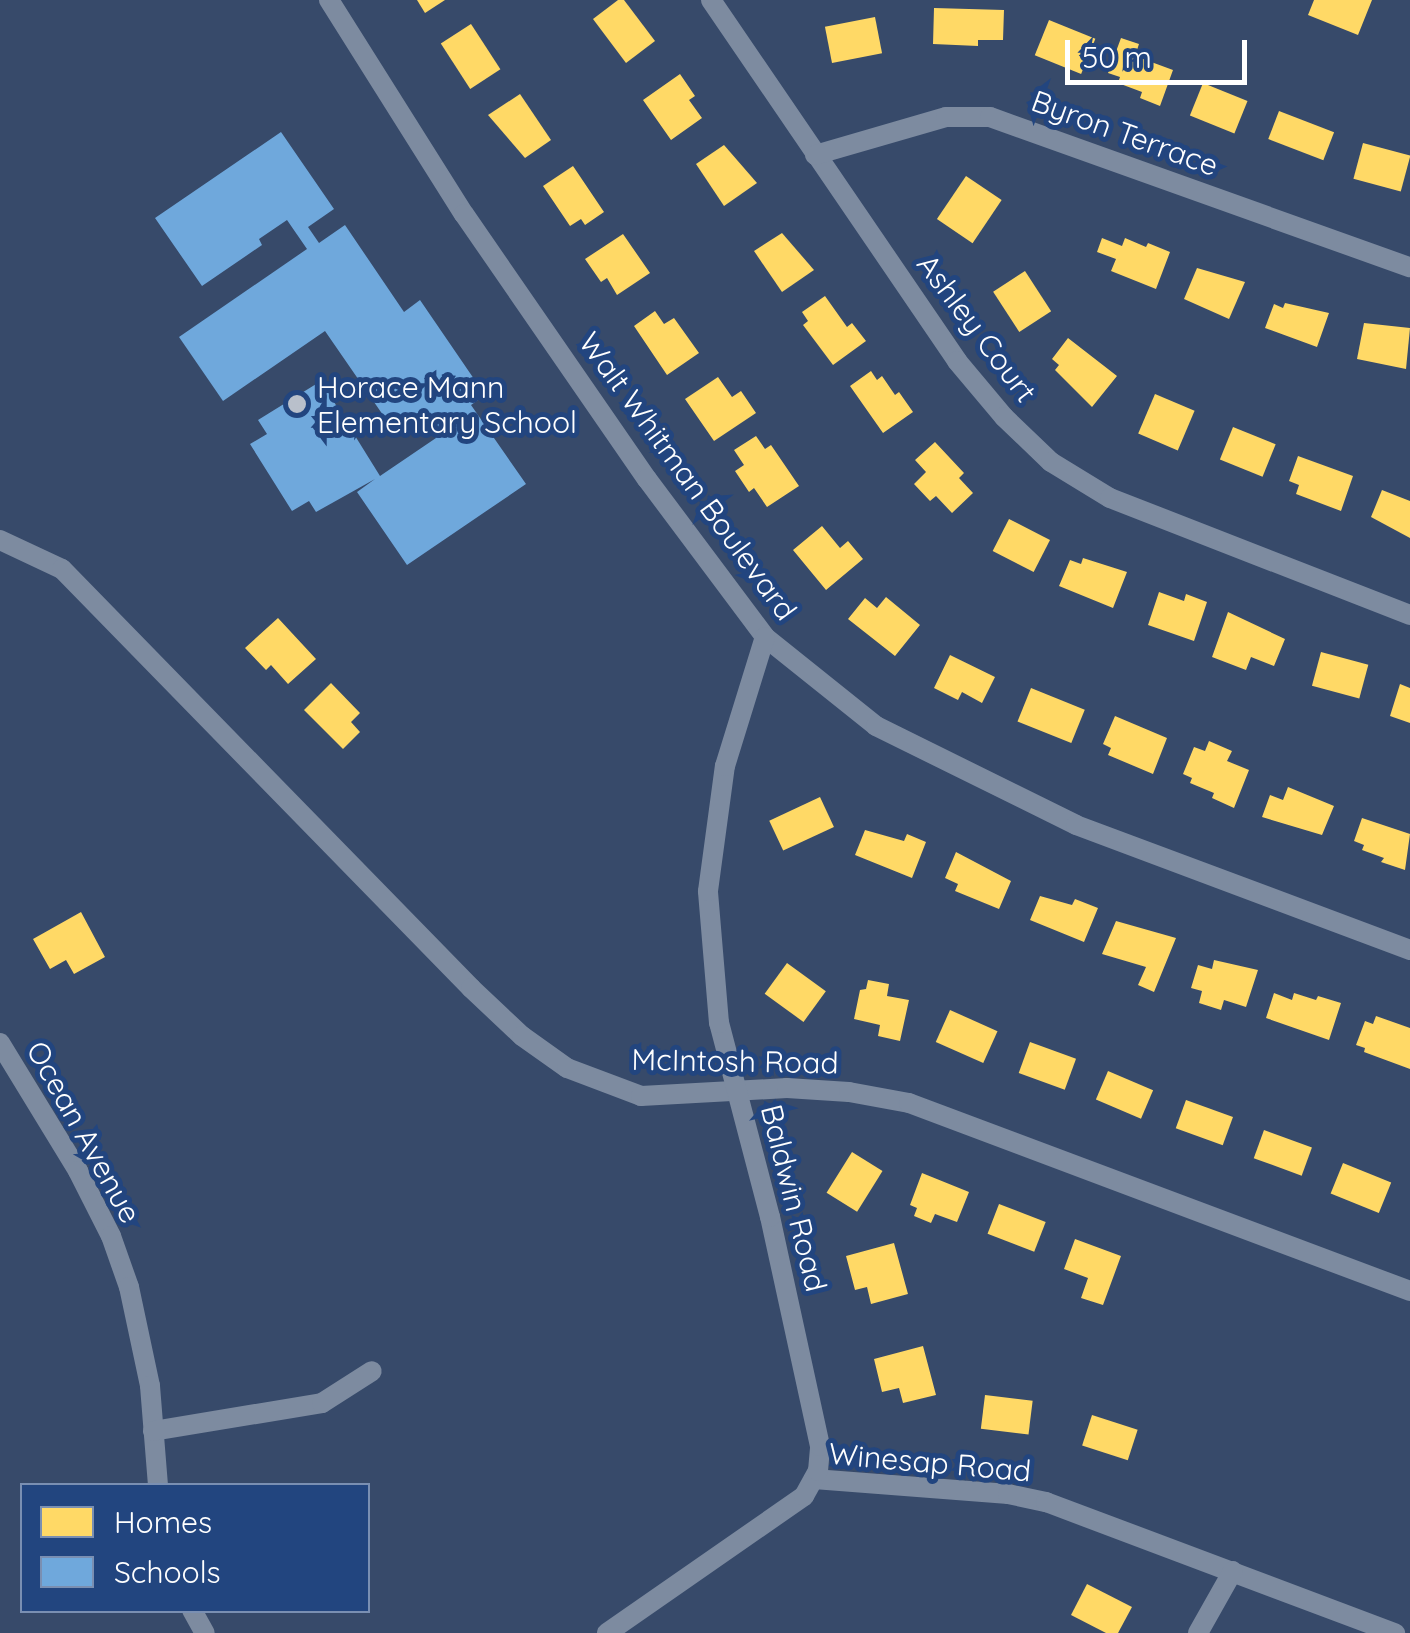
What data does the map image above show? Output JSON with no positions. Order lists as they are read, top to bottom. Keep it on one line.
{"streets":{"street":["Byron Terrace","Ashley Court","Walt Whitman Boulevard","McIntosh Road","Ocean Avenue","Baldwin Road","Winesap Road"]},"crossings":[["Byron Terrace","Ashley Court"],["Walt Whitman Boulevard","Baldwin Road"],["McIntosh Road","Baldwin Road"],["Baldwin Road","Winesap Road"]],"places":["Horace Mann Elementary School"],"legend":["Homes","Schools"],"scale_bar":"50 m"}
